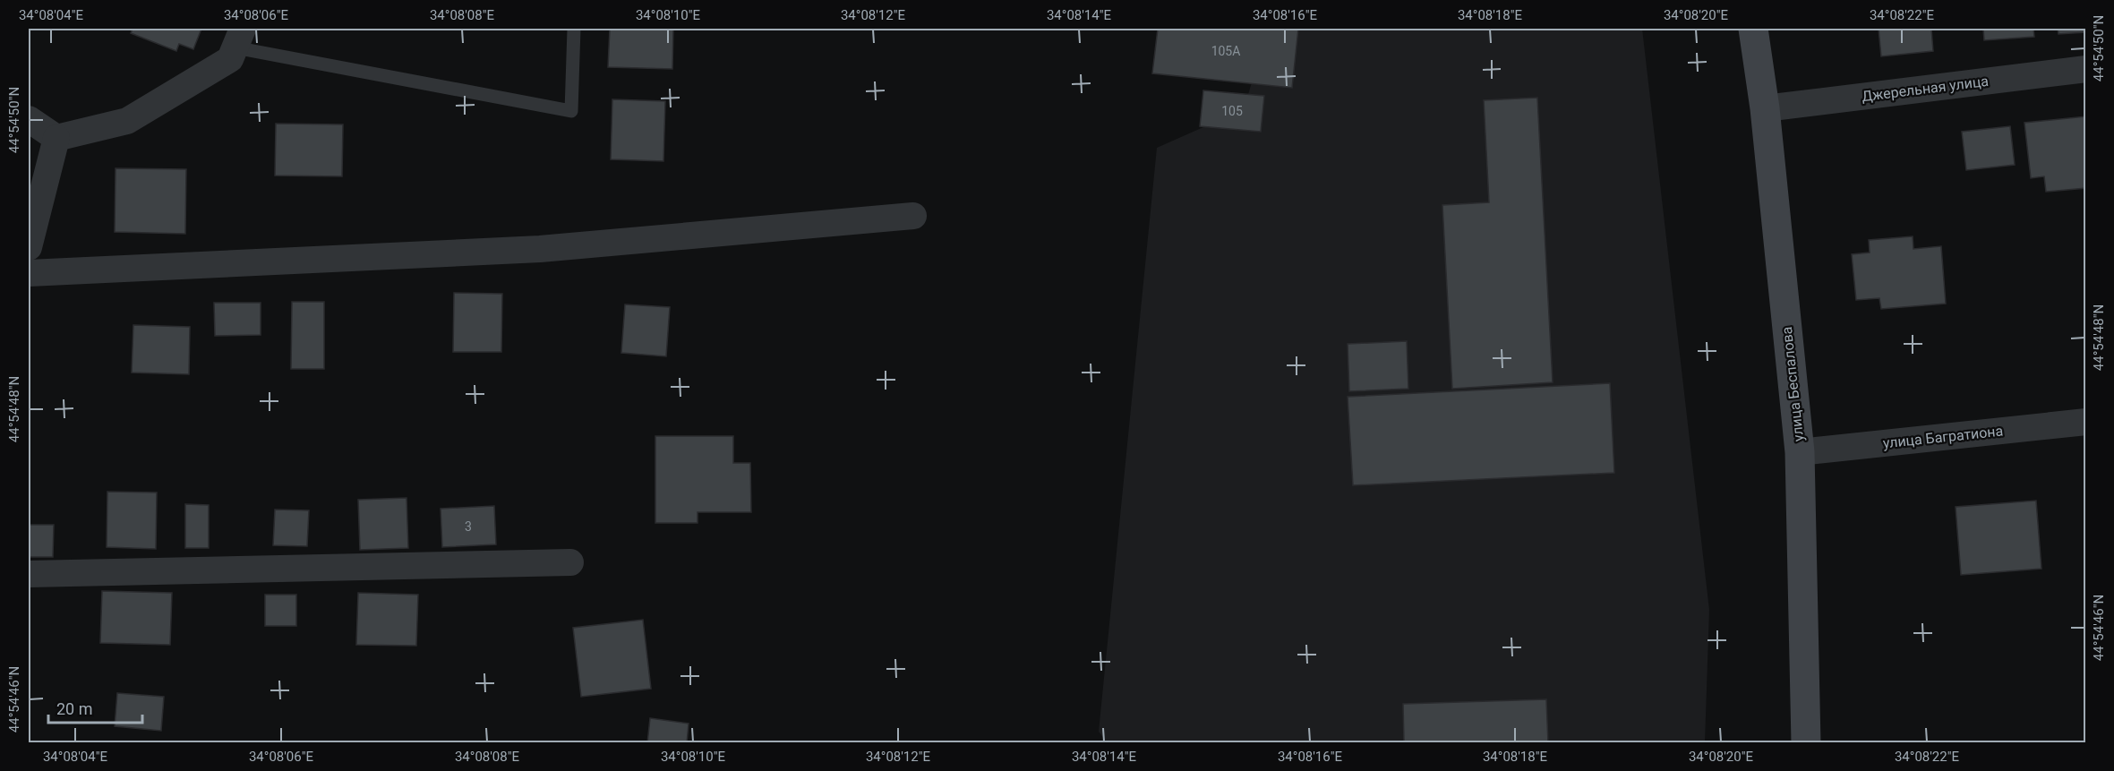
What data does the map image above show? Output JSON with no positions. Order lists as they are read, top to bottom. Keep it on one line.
{"streets":{"main road":["улица Беспалова"],"street":["Джерельная улица","улица Багратиона"]},"crossings":[["Джерельная улица","улица Беспалова"],["улица Беспалова","улица Багратиона"]],"house_numbers":["105А","105","3"],"scale_bar":"20 m","coordinates":["34°08'04\"E","34°08'06\"E","34°08'08\"E","34°08'10\"E","34°08'12\"E","34°08'14\"E","34°08'16\"E","34°08'18\"E","34°08'20\"E","34°08'22\"E","44°54'50\"N","44°54'48\"N","44°54'46\"N"]}
